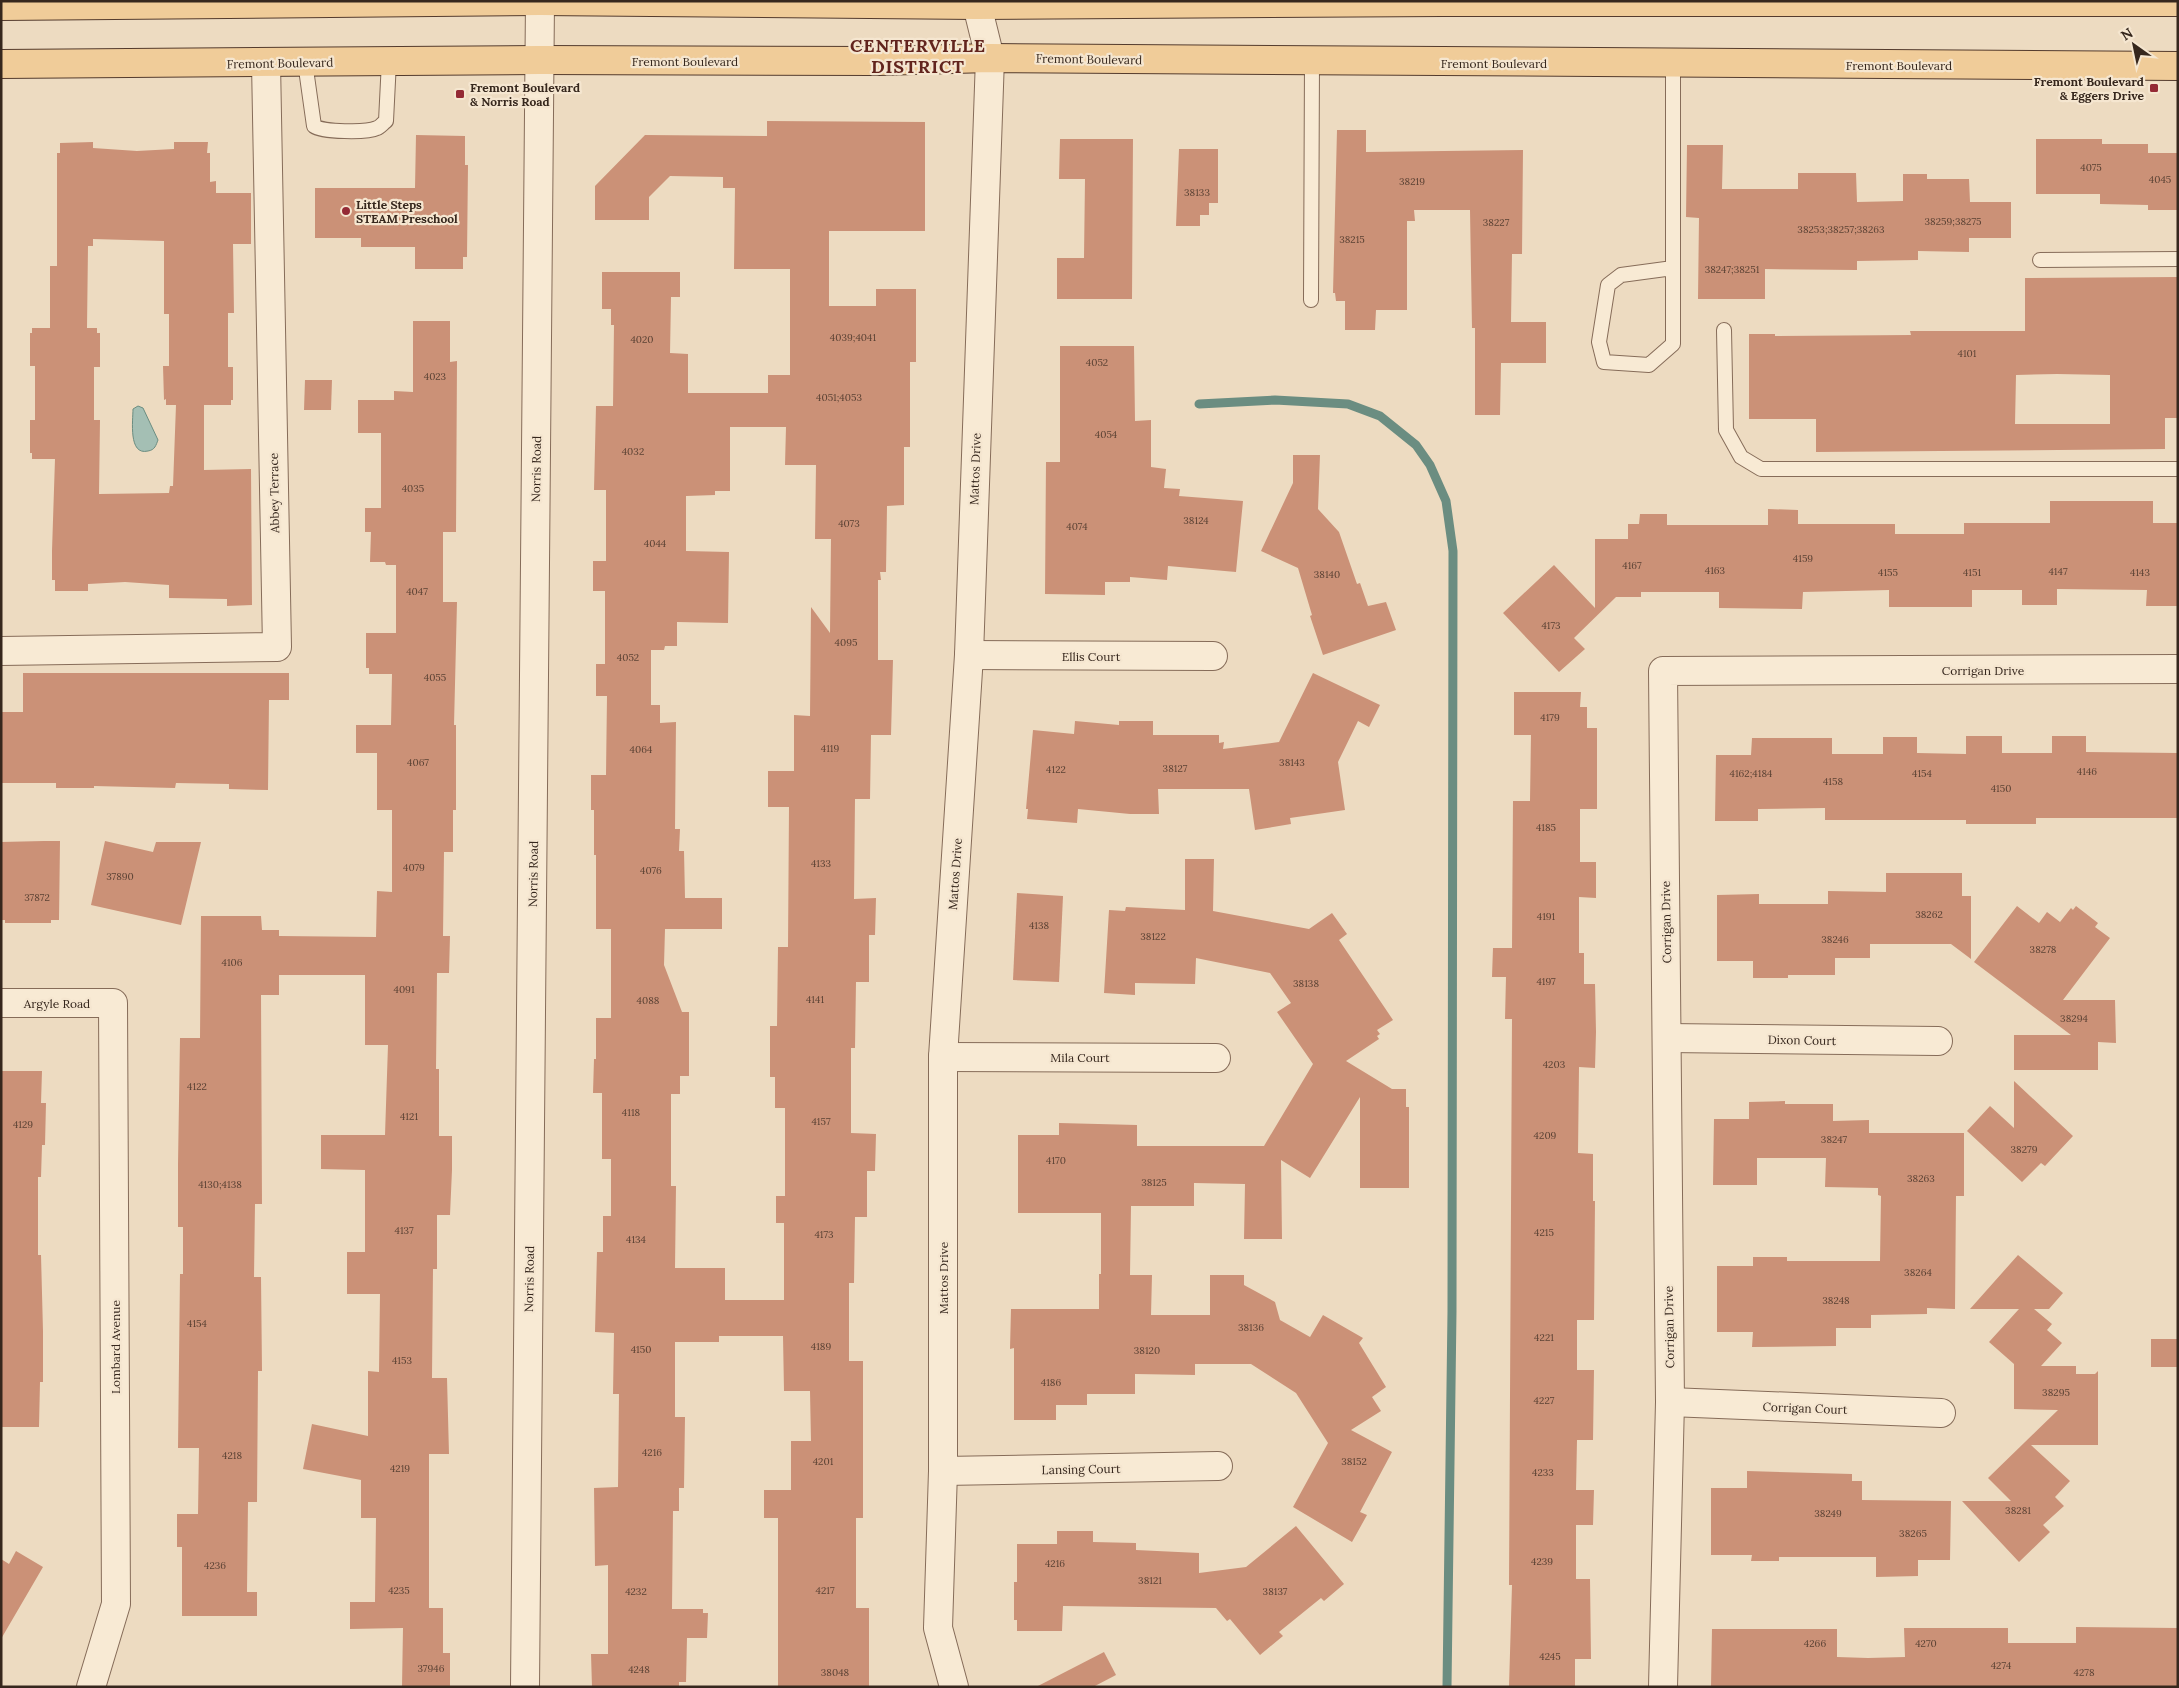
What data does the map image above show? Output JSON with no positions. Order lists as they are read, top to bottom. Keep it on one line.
{"streets":{"main road":["Fremont Boulevard"],"street":["Norris Road","Mattos Drive","Abbey Terrace","Ellis Court","Corrigan Drive","Argyle Road","Dixon Court","Mila Court","Lombard Avenue","Corrigan Court","Lansing Court"]},"crossings":[["Fremont Boulevard","Norris Road"],["Fremont Boulevard","Mattos Drive"],["Fremont Boulevard","Abbey Terrace"],["Mattos Drive","Ellis Court"],["Mattos Drive","Mila Court"],["Mattos Drive","Lansing Court"],["Corrigan Drive","Dixon Court"],["Corrigan Drive","Corrigan Court"],["Argyle Road","Lombard Avenue"]],"districts":["CENTERVILLE DISTRICT"],"places":{"transit":["Fremont Boulevard & Eggers Drive","Fremont Boulevard & Norris Road"],"other":["Little Steps STEAM Preschool"]},"house_numbers":["4075","4045","38219","38133","38259;38275","38227","38253;38257;38263","38215","38247;38251","4039;4041","4020","4101","4052","4023","4051;4053","4054","4032","4035","38124","4073","4074","4044","4159","4167","4163","4147","4155","4151","4143","38140","4047","4173","4095","4052","4055","4179","4119","4064","4067","38143","38127","4122","4146","4162;4184","4154","4158","4150","4185","4133","4079","4076","37890","37872","38262","4191","4138","38122","38246","38278","4106","4197","38138","4091","4141","4088","38294","4203","4122","4118","4121","4157","4129","4209","38247","38279","4170","38263","38125","4130;4138","4137","4215","4173","4134","38264","38248","4154","38136","4221","4189","4150","38120","4153","4186","38295","4227","4216","4218","4201","38152","4219","4233","38281","38249","38265","4239","4216","4236","38121","4235","4217","4232","38137","4266","4270","4245","4274","37946","4248","38048","4278"],"north":"top left"}
